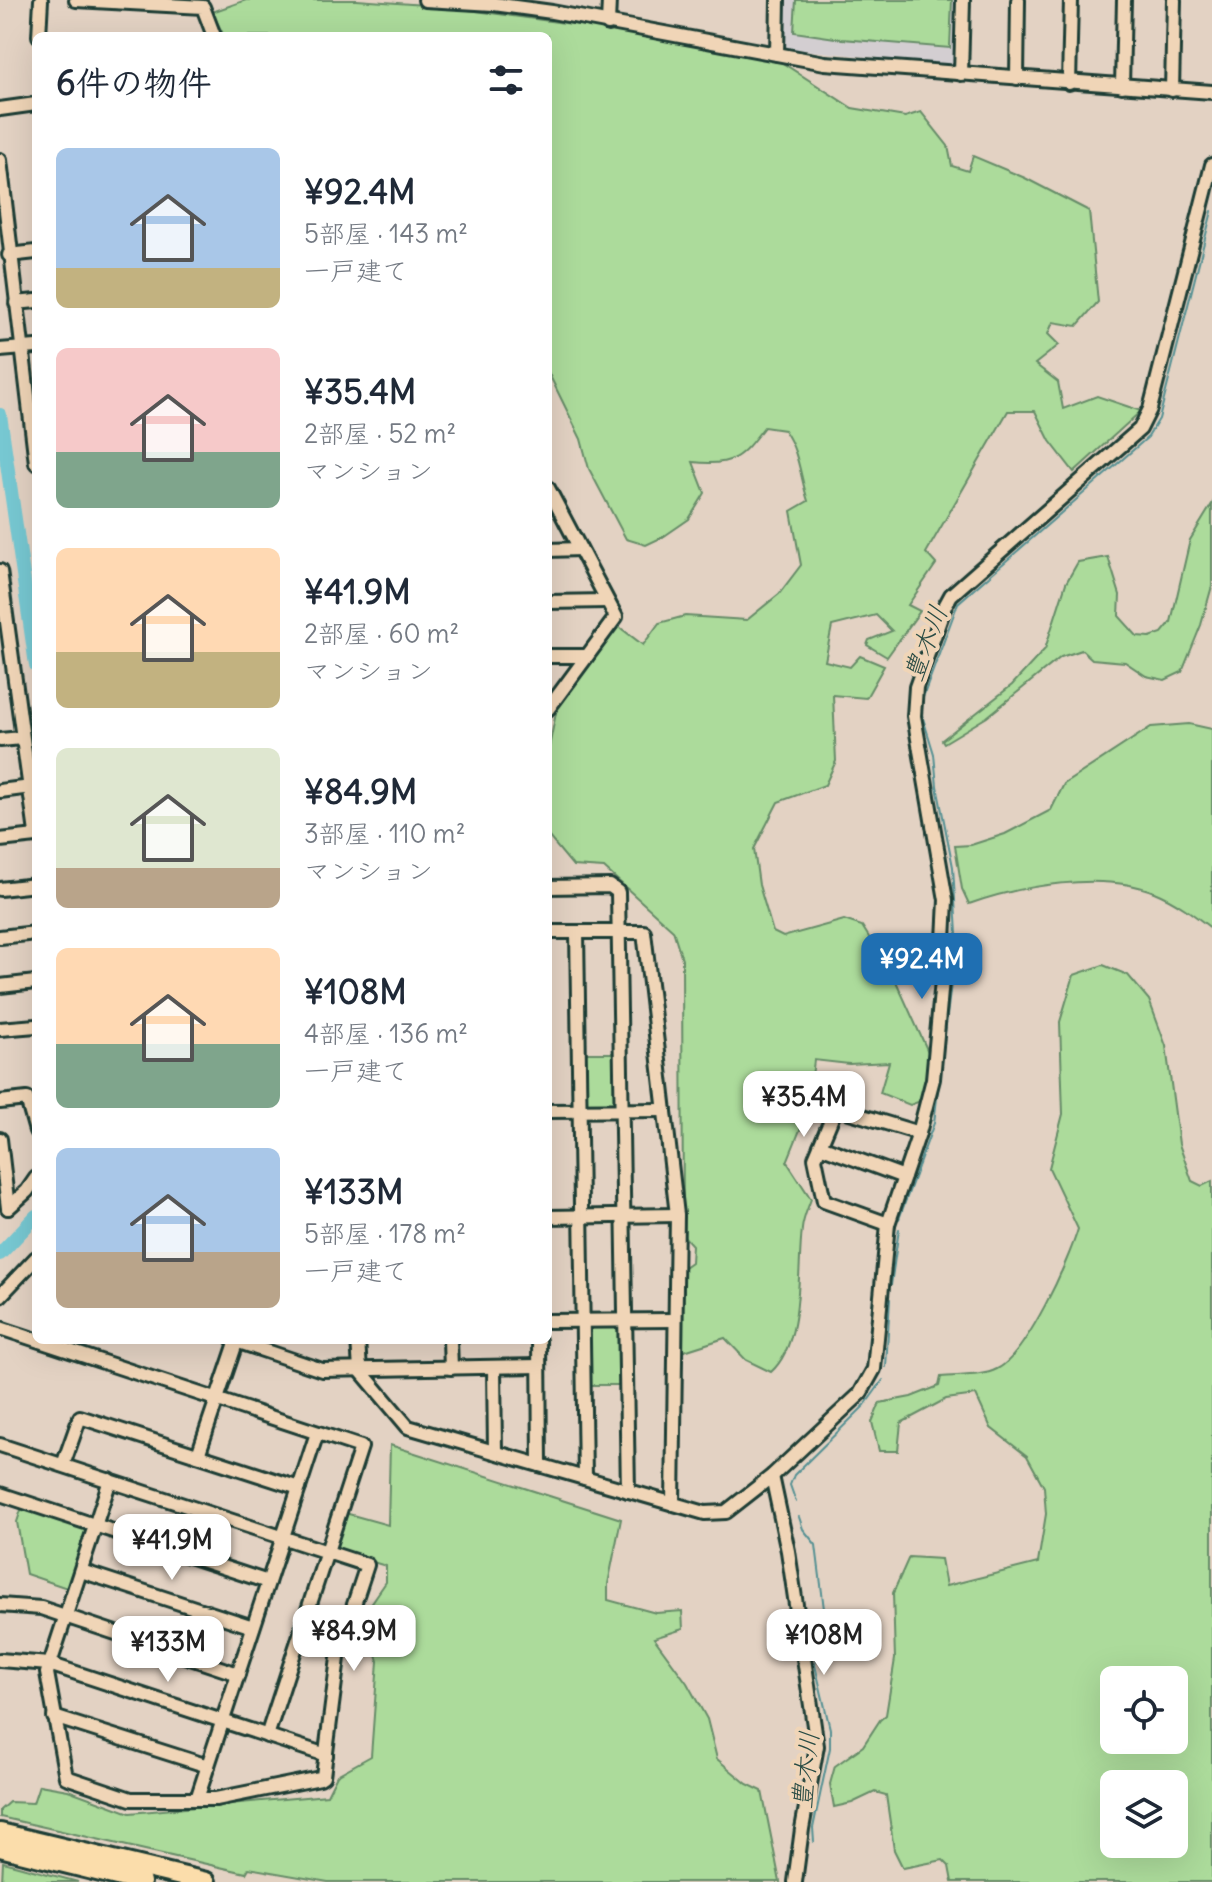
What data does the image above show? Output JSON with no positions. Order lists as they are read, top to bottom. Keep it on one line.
{"water":["豊木川"],"page":{"heading":"6件の物件","list":[{"name":"¥92.4M","note":"5部屋 · 143 m² · 一戸建て"},{"name":"¥35.4M","note":"2部屋 · 52 m² · マンション"},{"name":"¥41.9M","note":"2部屋 · 60 m² · マンション"},{"name":"¥84.9M","note":"3部屋 · 110 m² · マンション"},{"name":"¥108M","note":"4部屋 · 136 m² · 一戸建て"},{"name":"¥133M","note":"5部屋 · 178 m² · 一戸建て"}],"price":["¥92.4M","¥35.4M","¥41.9M","¥84.9M","¥108M","¥133M"]}}
